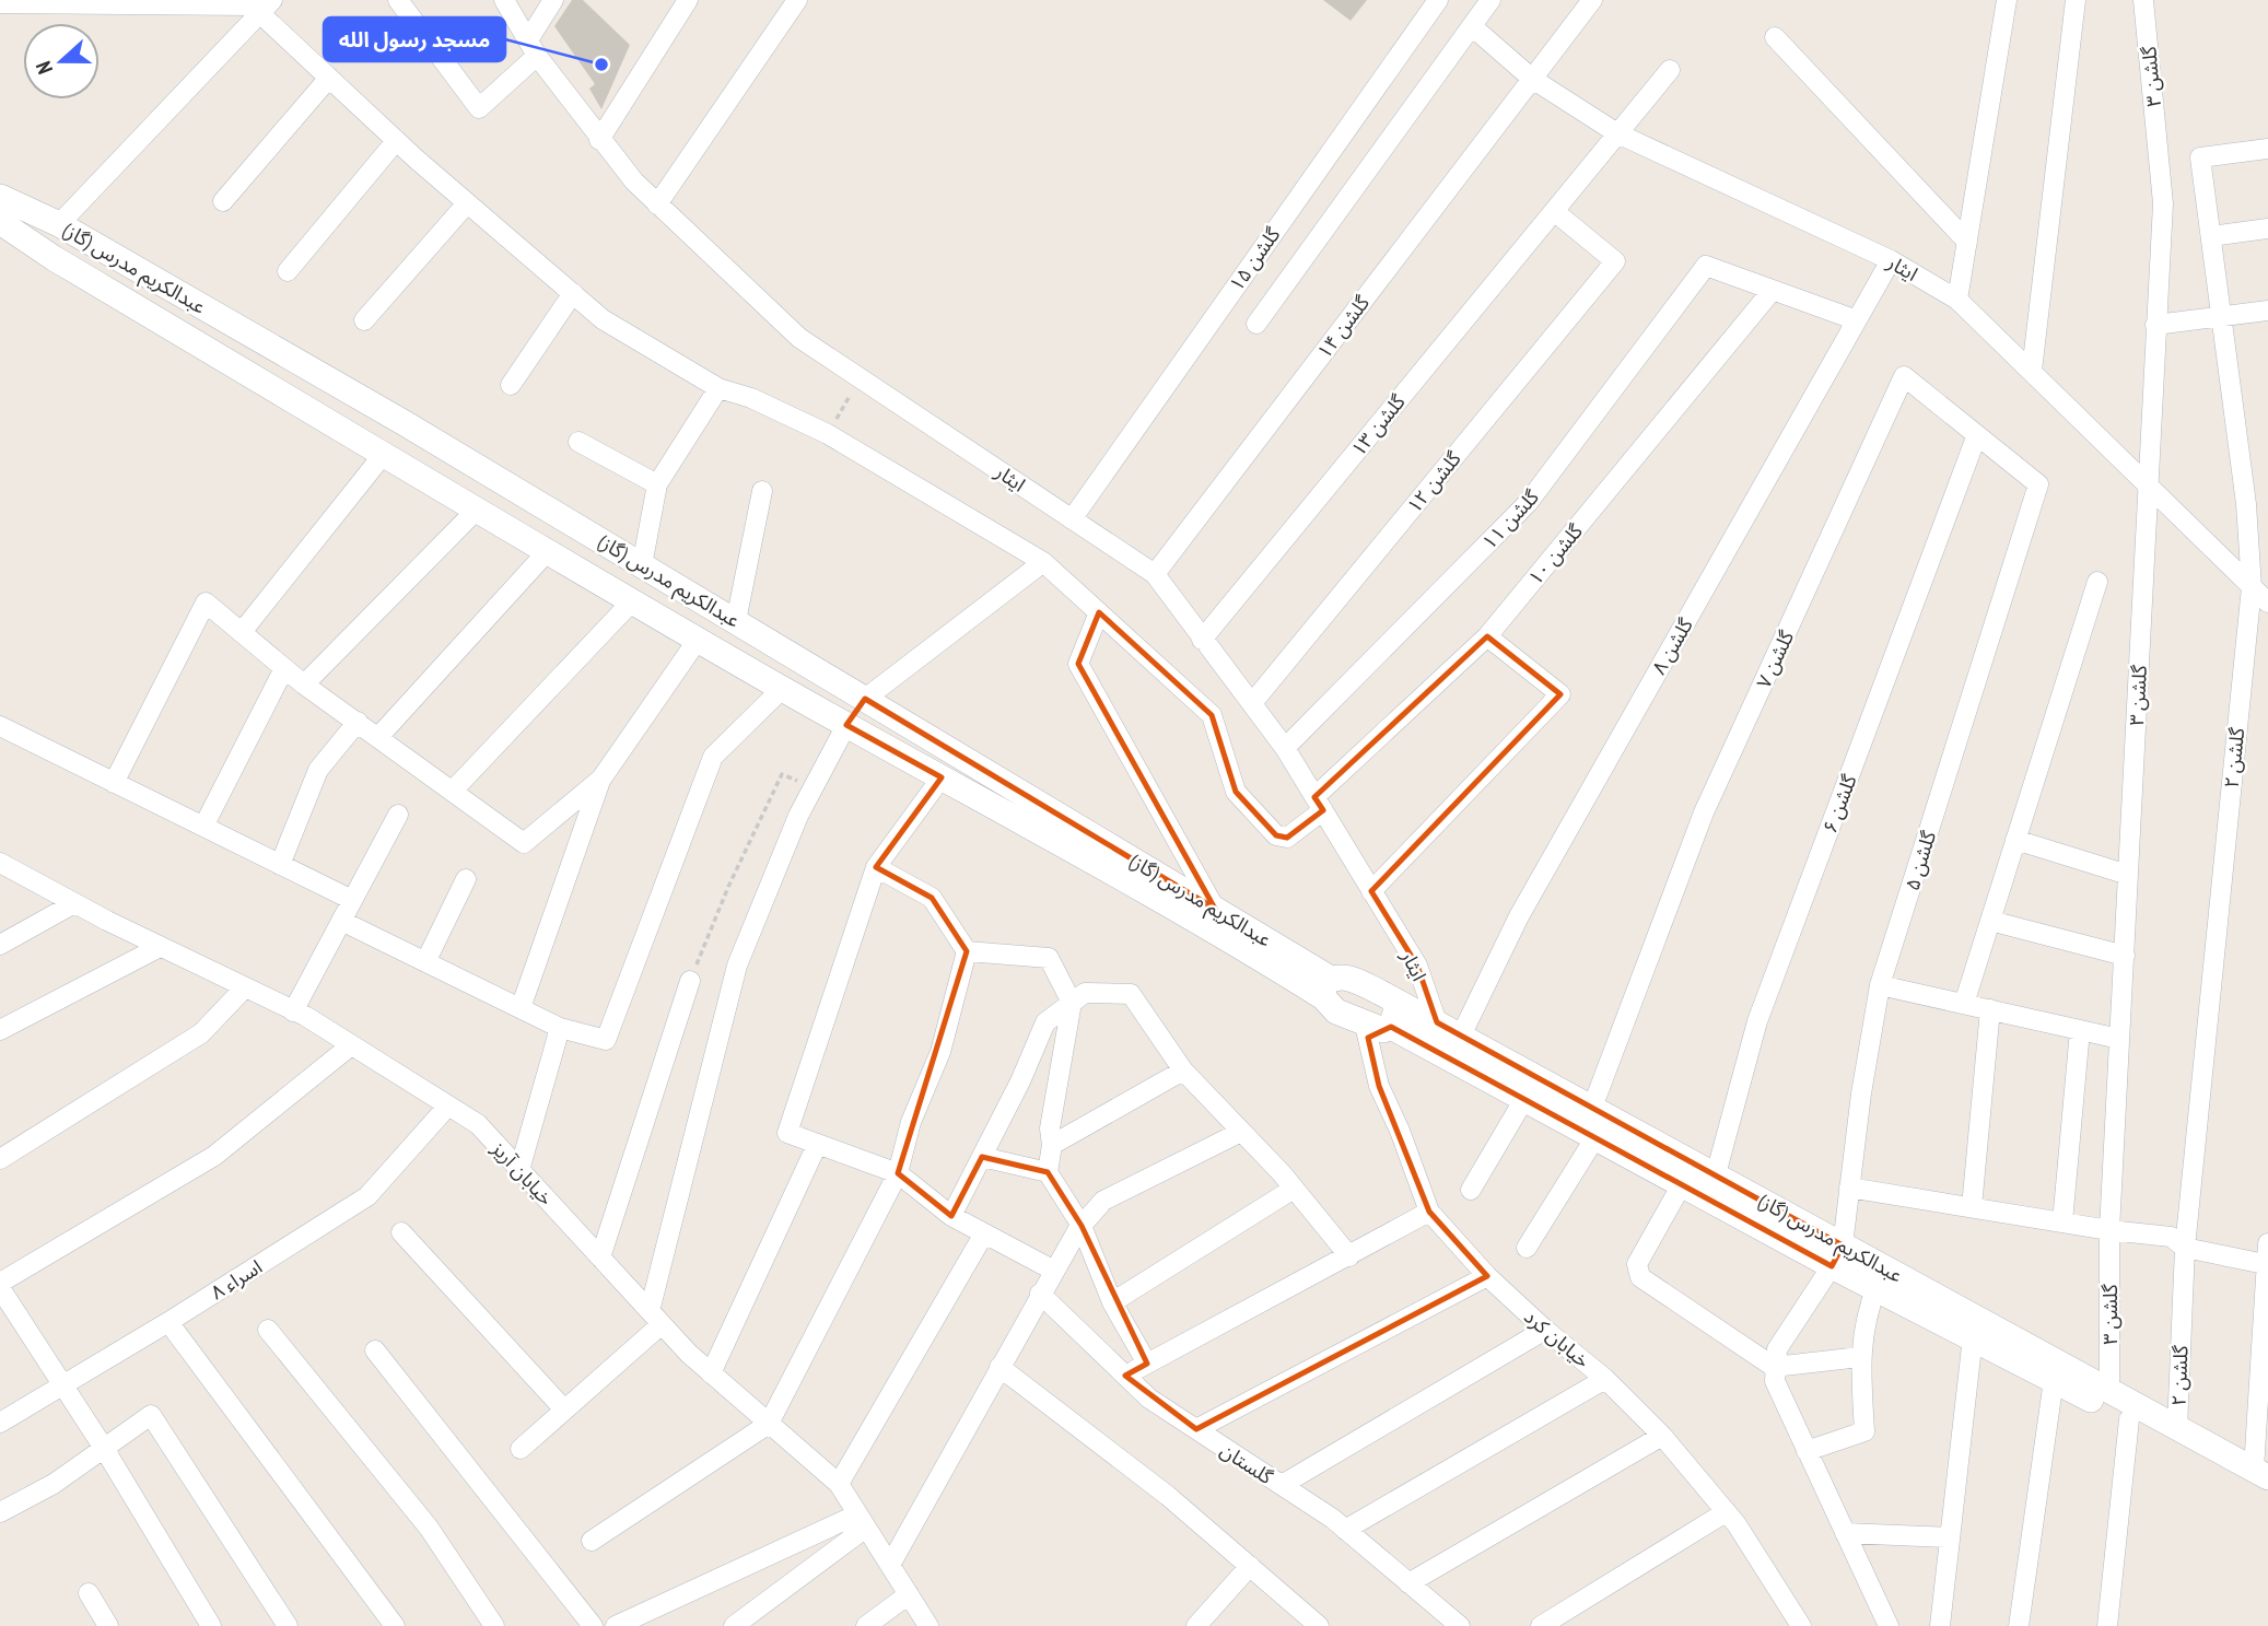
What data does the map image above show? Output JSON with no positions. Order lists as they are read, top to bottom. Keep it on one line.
{"streets":{"street":["گلشن ۳","گلشن ۱۵","عبدالکریم مدرس (گاز)","ایثار","گلشن ۱۴","گلشن ۱۳","گلشن ۱۲","گلشن ۱۱","گلشن ۱۰","گلشن ۸","گلشن ۷","گلشن ۲","گلشن ۶","گلشن ۵","خیابان آریز","اسراء ۸","خیابان کرد","گلستان"]},"crossings":[["گلشن ۳","عبدالکریم مدرس (گاز)"],["گلشن ۳","ایثار"],["گلشن ۱۵","ایثار"],["عبدالکریم مدرس (گاز)","ایثار"],["عبدالکریم مدرس (گاز)","گلشن ۸"],["عبدالکریم مدرس (گاز)","گلشن ۷"],["عبدالکریم مدرس (گاز)","گلشن ۲"],["عبدالکریم مدرس (گاز)","گلشن ۶"],["عبدالکریم مدرس (گاز)","گلشن ۵"],["ایثار","گلشن ۱۴"],["ایثار","گلشن ۱۳"],["ایثار","گلشن ۱۲"],["ایثار","گلشن ۱۱"],["ایثار","گلشن ۱۰"],["ایثار","گلشن ۸"],["ایثار","گلشن ۲"],["گلشن ۱۳","گلشن ۱۲"],["گلشن ۱۱","گلشن ۱۰"],["گلشن ۷","گلشن ۶"],["گلشن ۷","گلشن ۵"],["خیابان آریز","اسراء ۸"]],"places":["مسجد رسول الله"],"north":"left"}
